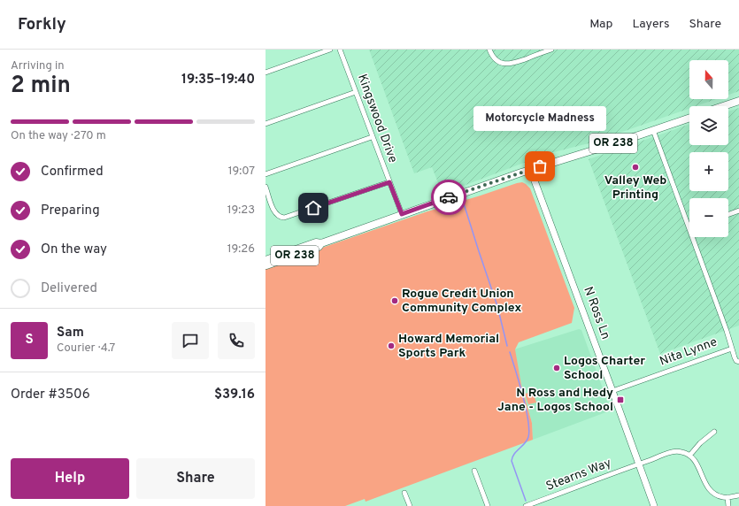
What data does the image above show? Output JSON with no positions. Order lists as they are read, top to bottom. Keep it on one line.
{"streets":{"main road":["OR 238","N Ross Ln"],"street":["Kingswood Drive","Nita Lynne","Stearns Way"]},"crossings":[["Kingswood Drive","OR 238"],["OR 238","N Ross Ln"],["N Ross Ln","Nita Lynne"],["N Ross Ln","Stearns Way"]],"places":{"other":["Motorcycle Madness","Valley Web Printing","Rogue Credit Union Community Complex","Howard Memorial Sports Park","Logos Charter School"],"transit":["N Ross and Hedy Jane - Logos School"]},"north":"top","page":{"header":"Forkly","nav":["Map","Layers","Share"],"heading":["2 min","Arriving in","19:35–19:40"],"panel":["Sam","Courier · 4.7","Order #3506","$39.16"],"map_buttons":["+","−"],"bubble":"Motorcycle Madness","bar":"On the way · 270 m","list":[["Confirmed","19:07"],["Preparing","19:23"],["On the way","19:26"],"Delivered"],"round":"S","buttons":["Help","Share"]}}
